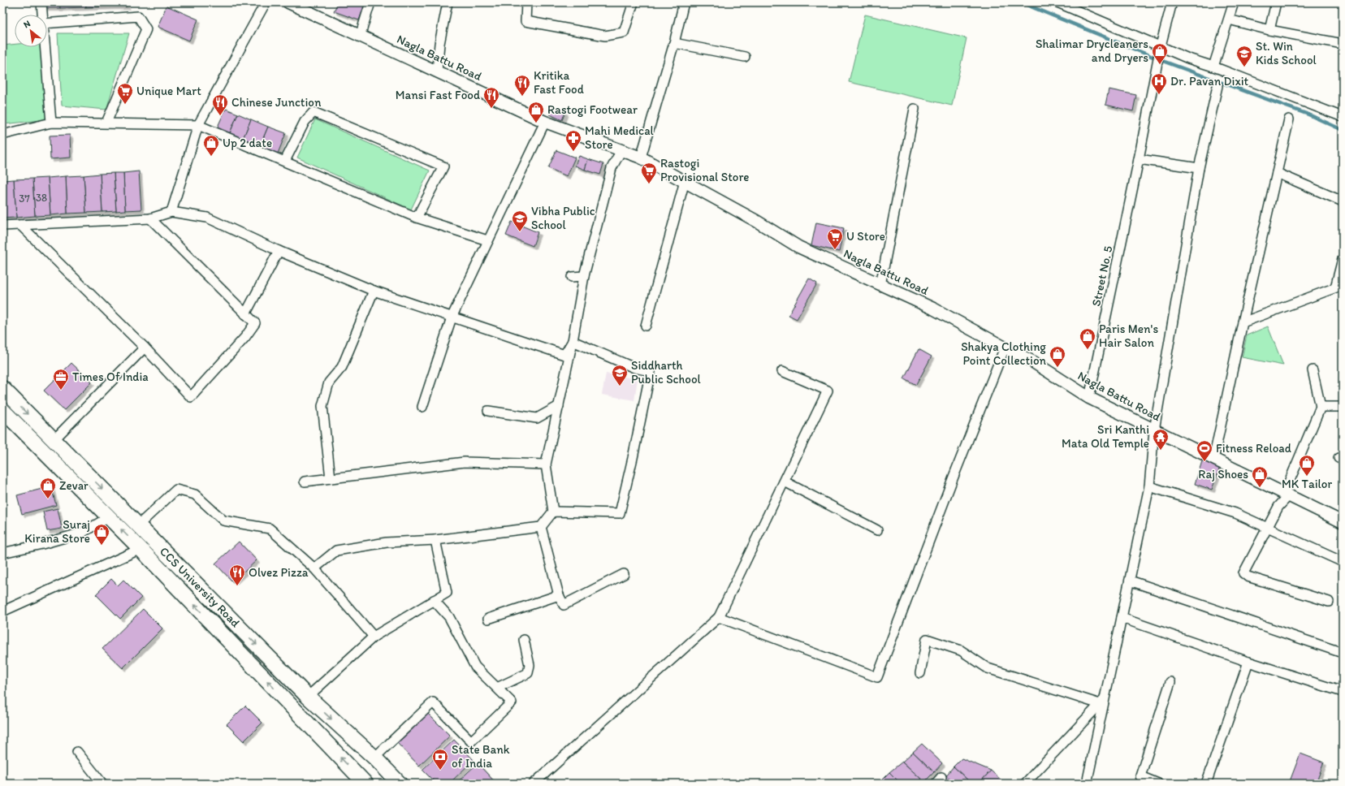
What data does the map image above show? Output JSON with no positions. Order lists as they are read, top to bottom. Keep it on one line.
{"streets":{"highway":["CCS University Road"],"street":["Nagla Battu Road","Street No. 5"]},"crossings":[["Nagla Battu Road","Street No. 5"]],"places":{"shop":["Shalimar Drycleaners and Dryers","Rastogi Footwear","Up 2 date","Paris Men's Hair Salon","Shakya Clothing Point Collection","MK Tailor","Raj Shoes","Zevar","Suraj Kirana Store"],"school or university":["St. Win Kids School","Vibha Public School","Siddharth Public School"],"hospital":["Dr. Pavan Dixit"],"restaurant":["Kritika Fast Food","Mansi Fast Food","Chinese Junction","Olvez Pizza"],"supermarket":["Unique Mart","Rastogi Provisional Store","U Store"],"pharmacy":["Mahi Medical Store"],"office":["Times Of India"],"temple":["Sri Kanthi Mata Old Temple"],"sports":["Fitness Reload"],"bank":["State Bank of India"]},"house_numbers":["38","37"],"north":"top left"}
